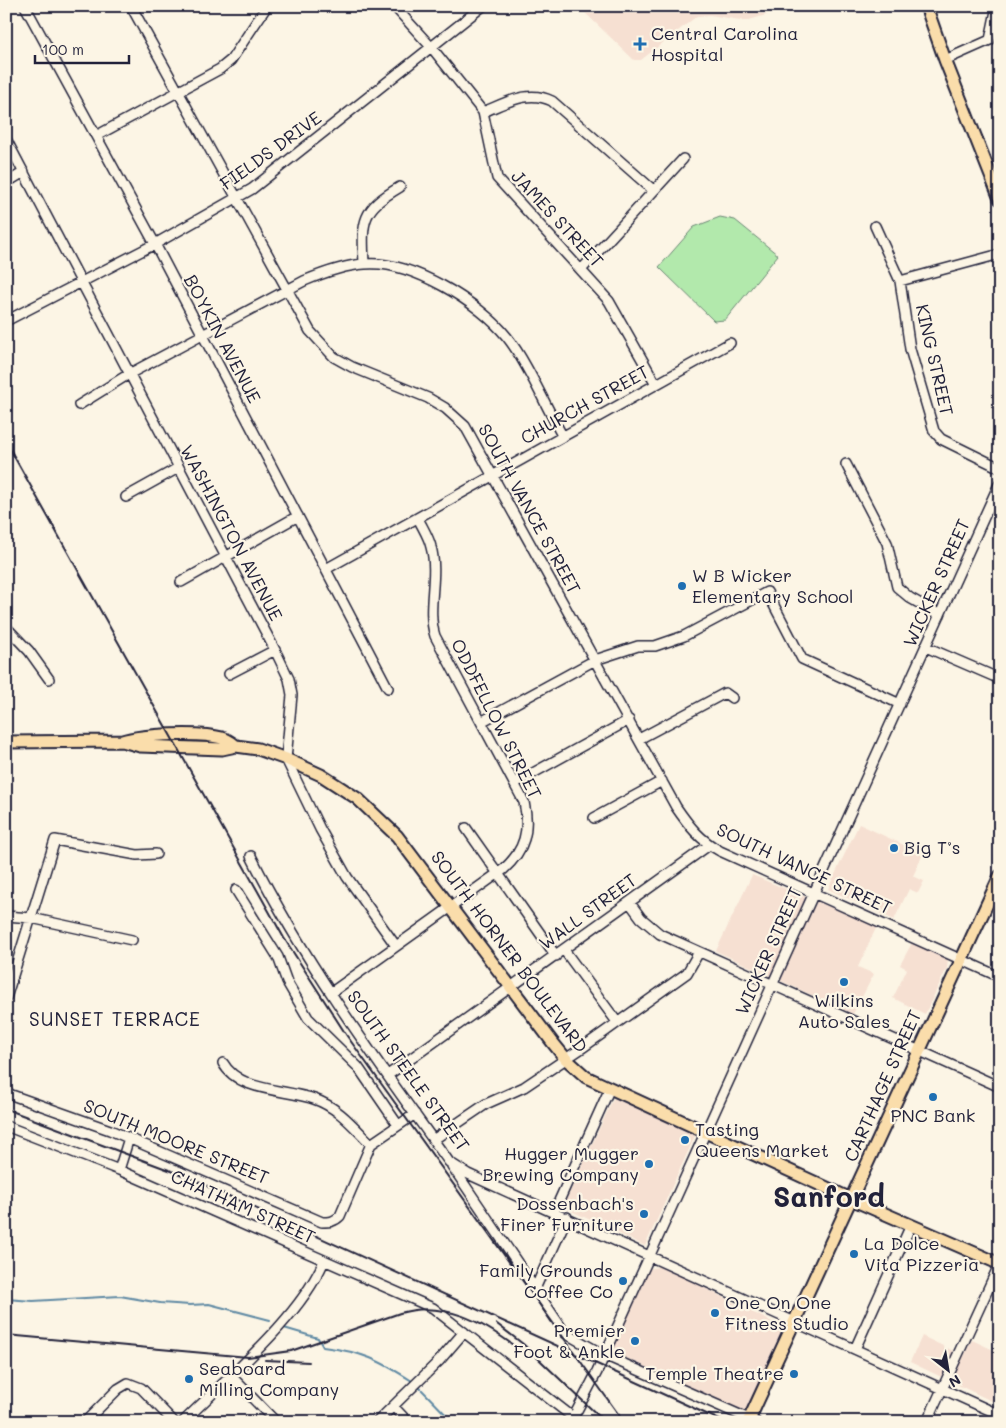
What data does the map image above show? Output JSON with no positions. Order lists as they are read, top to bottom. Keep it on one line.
{"streets":{"main road":["SOUTH HORNER BOULEVARD","CARTHAGE STREET"],"street":["FIELDS DRIVE","JAMES STREET","BOYKIN AVENUE","KING STREET","CHURCH STREET","SOUTH VANCE STREET","WASHINGTON AVENUE","WICKER STREET","ODDFELLOW STREET","WALL STREET","SOUTH STEELE STREET","SOUTH MOORE STREET","CHATHAM STREET"]},"crossings":[["FIELDS DRIVE","JAMES STREET"],["FIELDS DRIVE","BOYKIN AVENUE"],["FIELDS DRIVE","SOUTH VANCE STREET"],["FIELDS DRIVE","WASHINGTON AVENUE"],["JAMES STREET","CHURCH STREET"],["BOYKIN AVENUE","CHURCH STREET"],["CHURCH STREET","SOUTH VANCE STREET"],["CHURCH STREET","ODDFELLOW STREET"],["SOUTH VANCE STREET","WICKER STREET"],["SOUTH VANCE STREET","WALL STREET"],["SOUTH VANCE STREET","CARTHAGE STREET"],["WASHINGTON AVENUE","SOUTH HORNER BOULEVARD"],["WICKER STREET","SOUTH HORNER BOULEVARD"],["WICKER STREET","SOUTH STEELE STREET"],["WICKER STREET","CHATHAM STREET"],["ODDFELLOW STREET","SOUTH HORNER BOULEVARD"],["ODDFELLOW STREET","SOUTH STEELE STREET"],["WALL STREET","SOUTH HORNER BOULEVARD"],["WALL STREET","SOUTH STEELE STREET"],["SOUTH HORNER BOULEVARD","CARTHAGE STREET"],["SOUTH STEELE STREET","CARTHAGE STREET"]],"districts":["SUNSET TERRACE","Sanford"],"places":{"health":["Central Carolina Hospital"],"other":["W B Wicker Elementary School","Big T’s","Wilkins Auto Sales","PNC Bank","Tasting Queens Market","Hugger Mugger Brewing Company","Dossenbach's Finer Furniture","La Dolce Vita Pizzeria","Family Grounds Coffee Co","One On One Fitness Studio","Premier Foot & Ankle","Temple Theatre","Seaboard Milling Company"]},"scale_bar":"100 m","north":"bottom right"}
